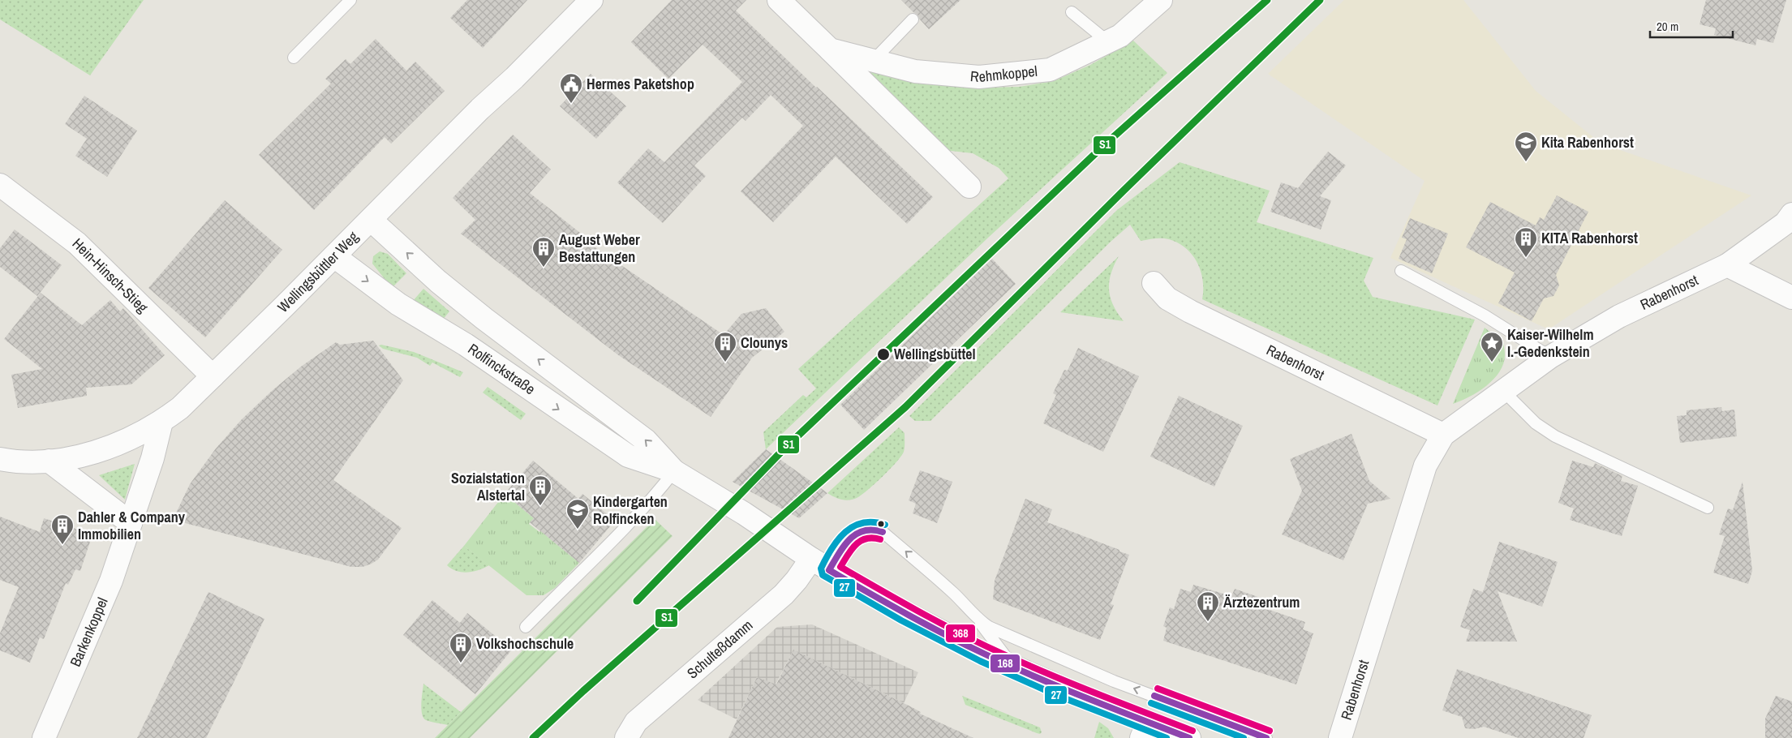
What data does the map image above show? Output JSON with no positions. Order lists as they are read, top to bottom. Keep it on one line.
{"streets":{"street":["Rehmkoppel","Wellingsbüttler Weg","Hein-Hinsch-Stieg","Rabenhorst","Rolfinckstraße","Barkenkoppel","Schulteßdamm"]},"crossings":[["Wellingsbüttler Weg","Hein-Hinsch-Stieg"],["Wellingsbüttler Weg","Rolfinckstraße"],["Wellingsbüttler Weg","Barkenkoppel"],["Rolfinckstraße","Schulteßdamm"]],"places":{"public building":["Hermes Paketshop"],"school or university":["Kita Rabenhorst","Kindergarten Rolfincken"],"building":["KITA Rabenhorst","August Weber Bestattungen","Clounys","Sozialstation Alstertal","Dahler & Company Immobilien","Ärztezentrum","Volkshochschule"],"other":["Wellingsbüttel"],"place":["Kaiser-Wilhelm I.-Gedenkstein"]},"lines":["transit line S1","transit line 27","transit line 168","transit line 368"],"scale_bar":"20 m"}
